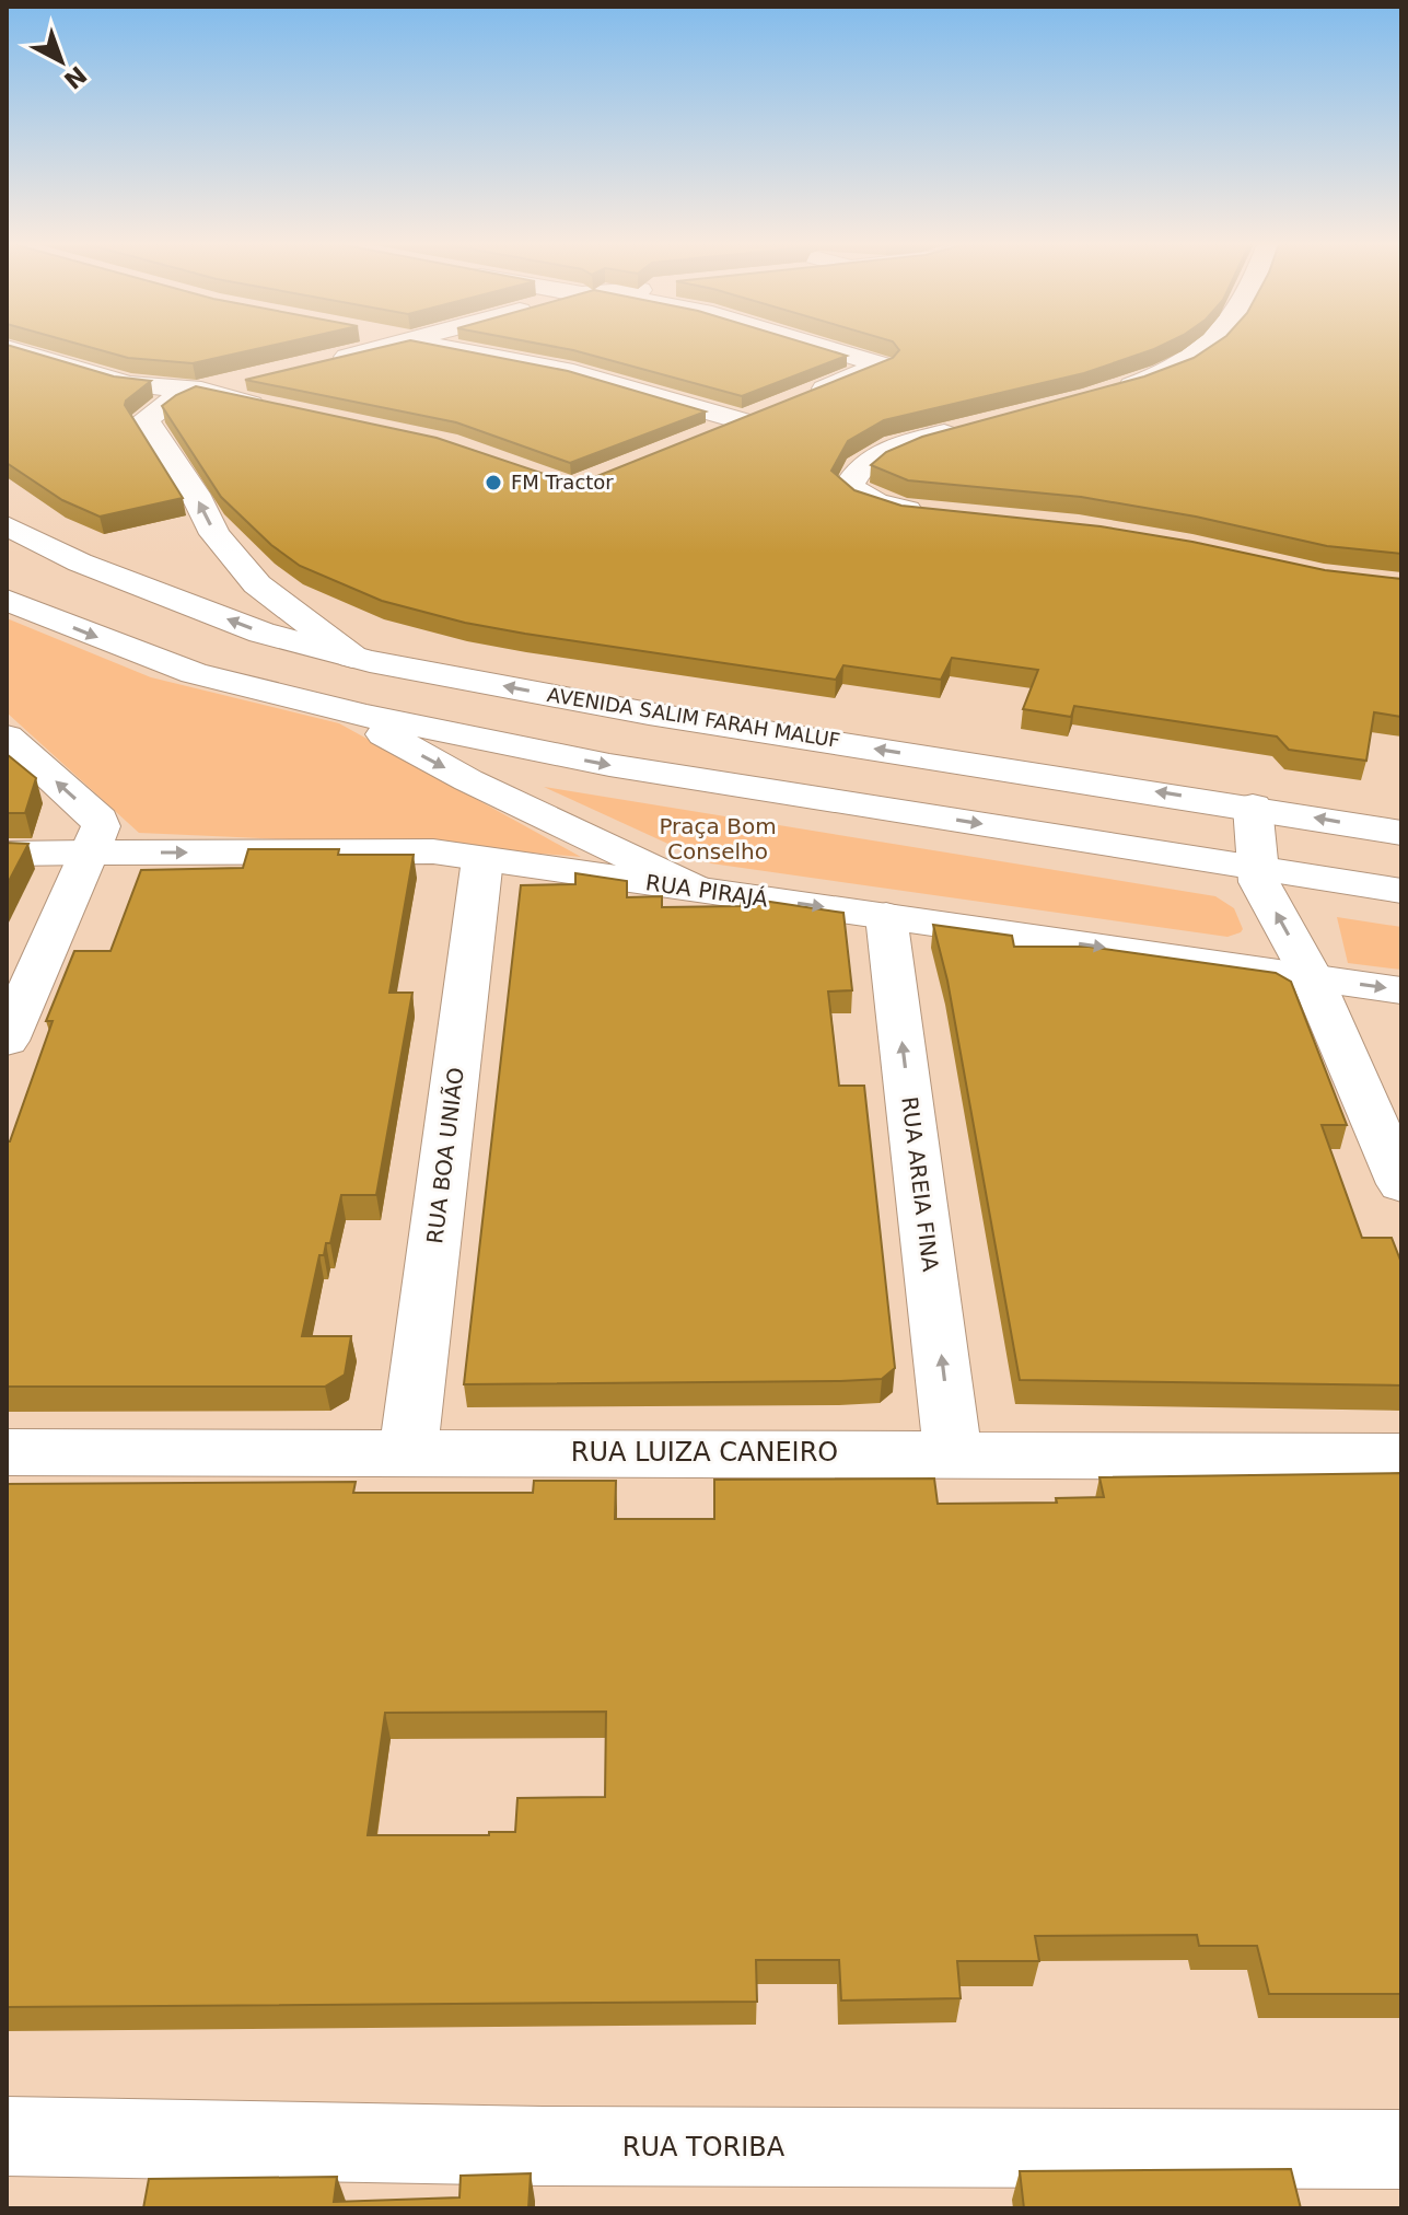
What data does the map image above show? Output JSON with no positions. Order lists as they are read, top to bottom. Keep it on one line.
{"streets":{"main road":["AVENIDA SALIM FARAH MALUF","RUA PIRAJÁ","RUA BOA UNIÃO","RUA AREIA FINA","RUA LUIZA CANEIRO","RUA TORIBA"]},"crossings":[["RUA PIRAJÁ","RUA BOA UNIÃO"],["RUA PIRAJÁ","RUA AREIA FINA"],["RUA BOA UNIÃO","RUA LUIZA CANEIRO"],["RUA AREIA FINA","RUA LUIZA CANEIRO"]],"parks":["Praça Bom Conselho"],"places":["FM Tractor"],"north":"bottom right"}
